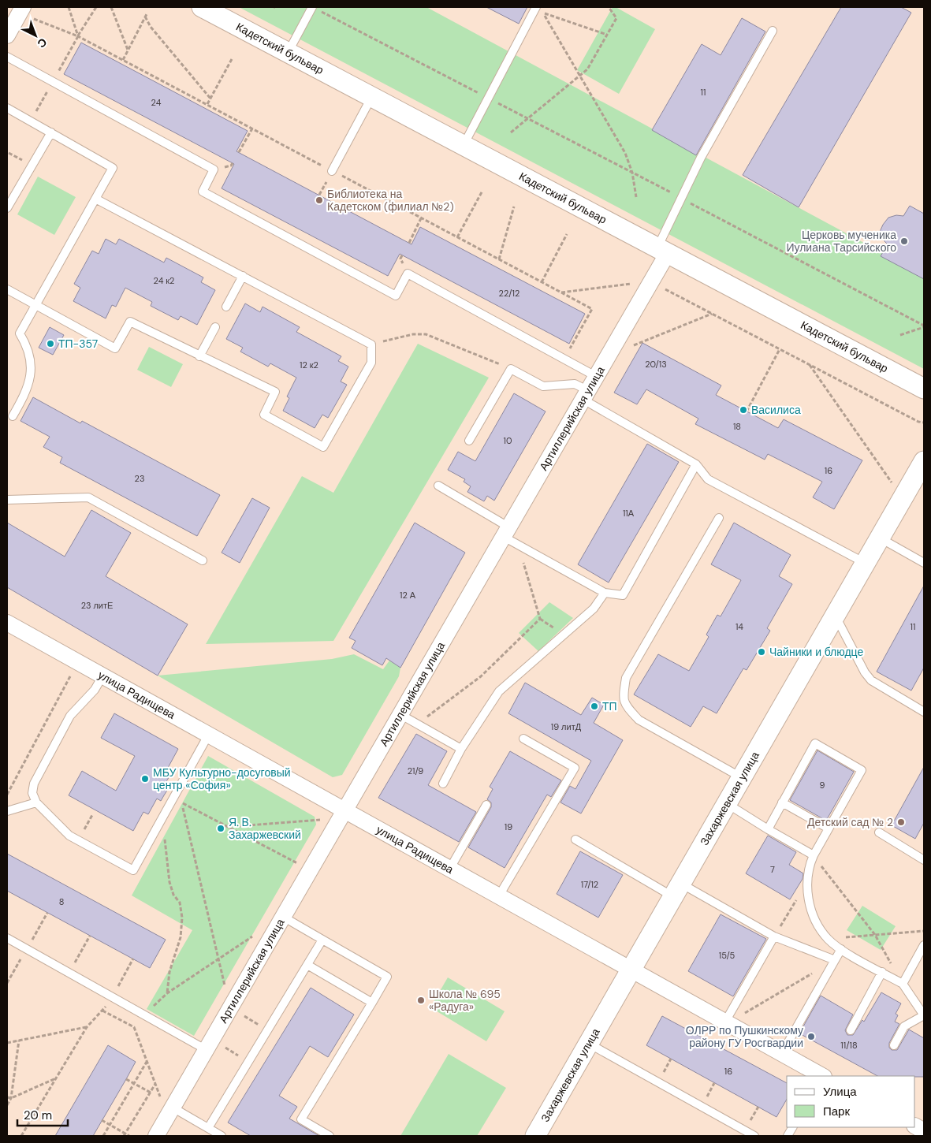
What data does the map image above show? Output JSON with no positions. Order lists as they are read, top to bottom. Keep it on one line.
{"streets":{"street":["Кадетский бульвар","Артиллерийская улица","улица Радищева","Захаржевская улица"]},"crossings":[["Кадетский бульвар","Артиллерийская улица"],["Артиллерийская улица","улица Радищева"],["улица Радищева","Захаржевская улица"]],"places":["Библиотека на Кадетском (филиал №2)","Церковь мученика Иулиана Тарсийского","ТП-357","Василиса","Чайники и блюдце","ТП","МБУ Культурно-досуговый центр «София»","Детский сад № 2","Я. В. Захаржевский","Школа № 695 «Радуга»","ОЛРР по Пушкинскому району ГУ Росгвардии"],"house_numbers":["11","24","24 к2","22/12","20/13","12 к2","18","10","16","23","11А","12 А","23 литЕ","14","11","19 литД","21/9","9","19","7","17/12","8","15/5","11/18","16"],"legend":["Улица","Парк"],"scale_bar":"20 m","north":"bottom right"}
